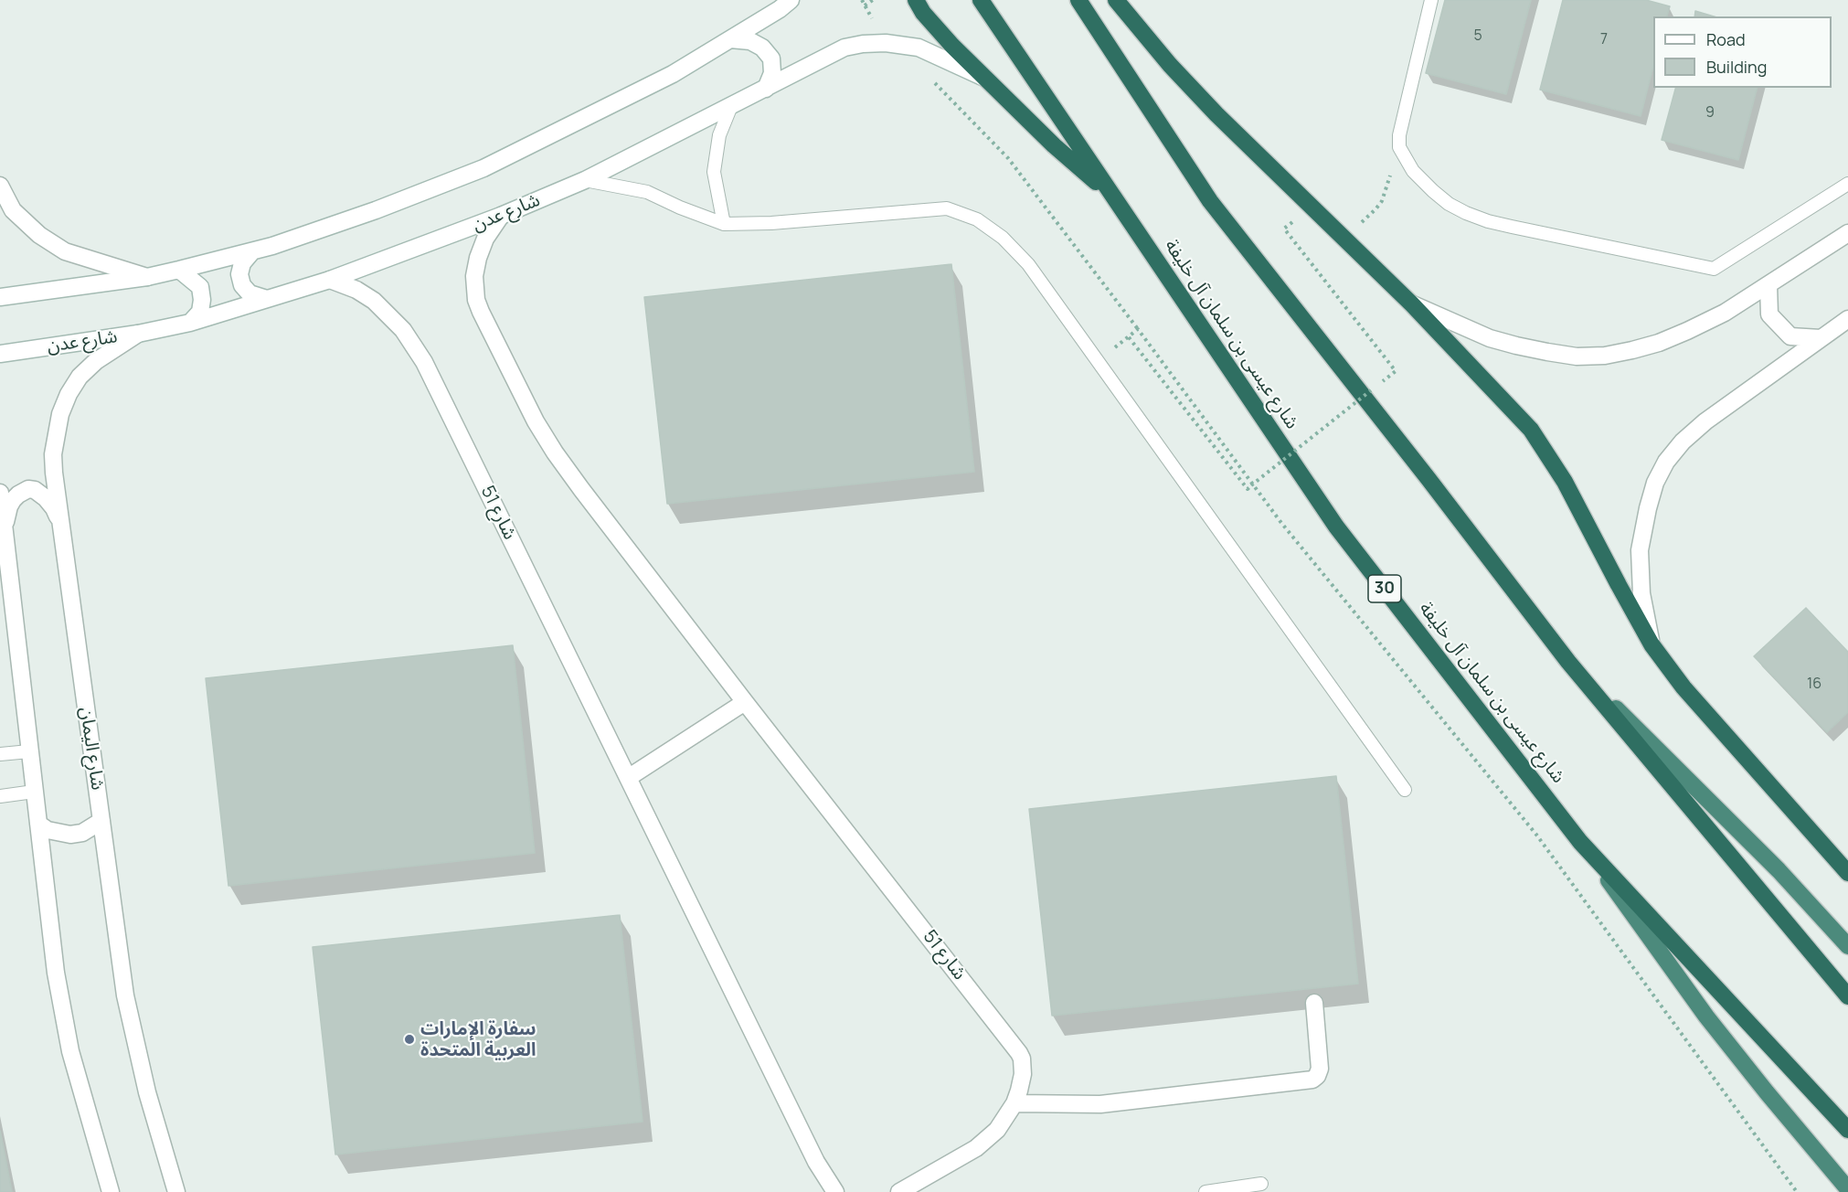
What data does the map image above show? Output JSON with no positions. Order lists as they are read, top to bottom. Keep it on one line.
{"streets":{"highway":["شارع عيسى بن سلمان آل خليفة","30"],"street":["شارع عدن","شارع 51","شارع اليمان"]},"crossings":[["شارع عدن","شارع 51"],["شارع عدن","شارع اليمان"]],"places":["سفارة الإمارات العربية المتحدة"],"house_numbers":["5","7","9","16"],"legend":["Road","Building"]}
